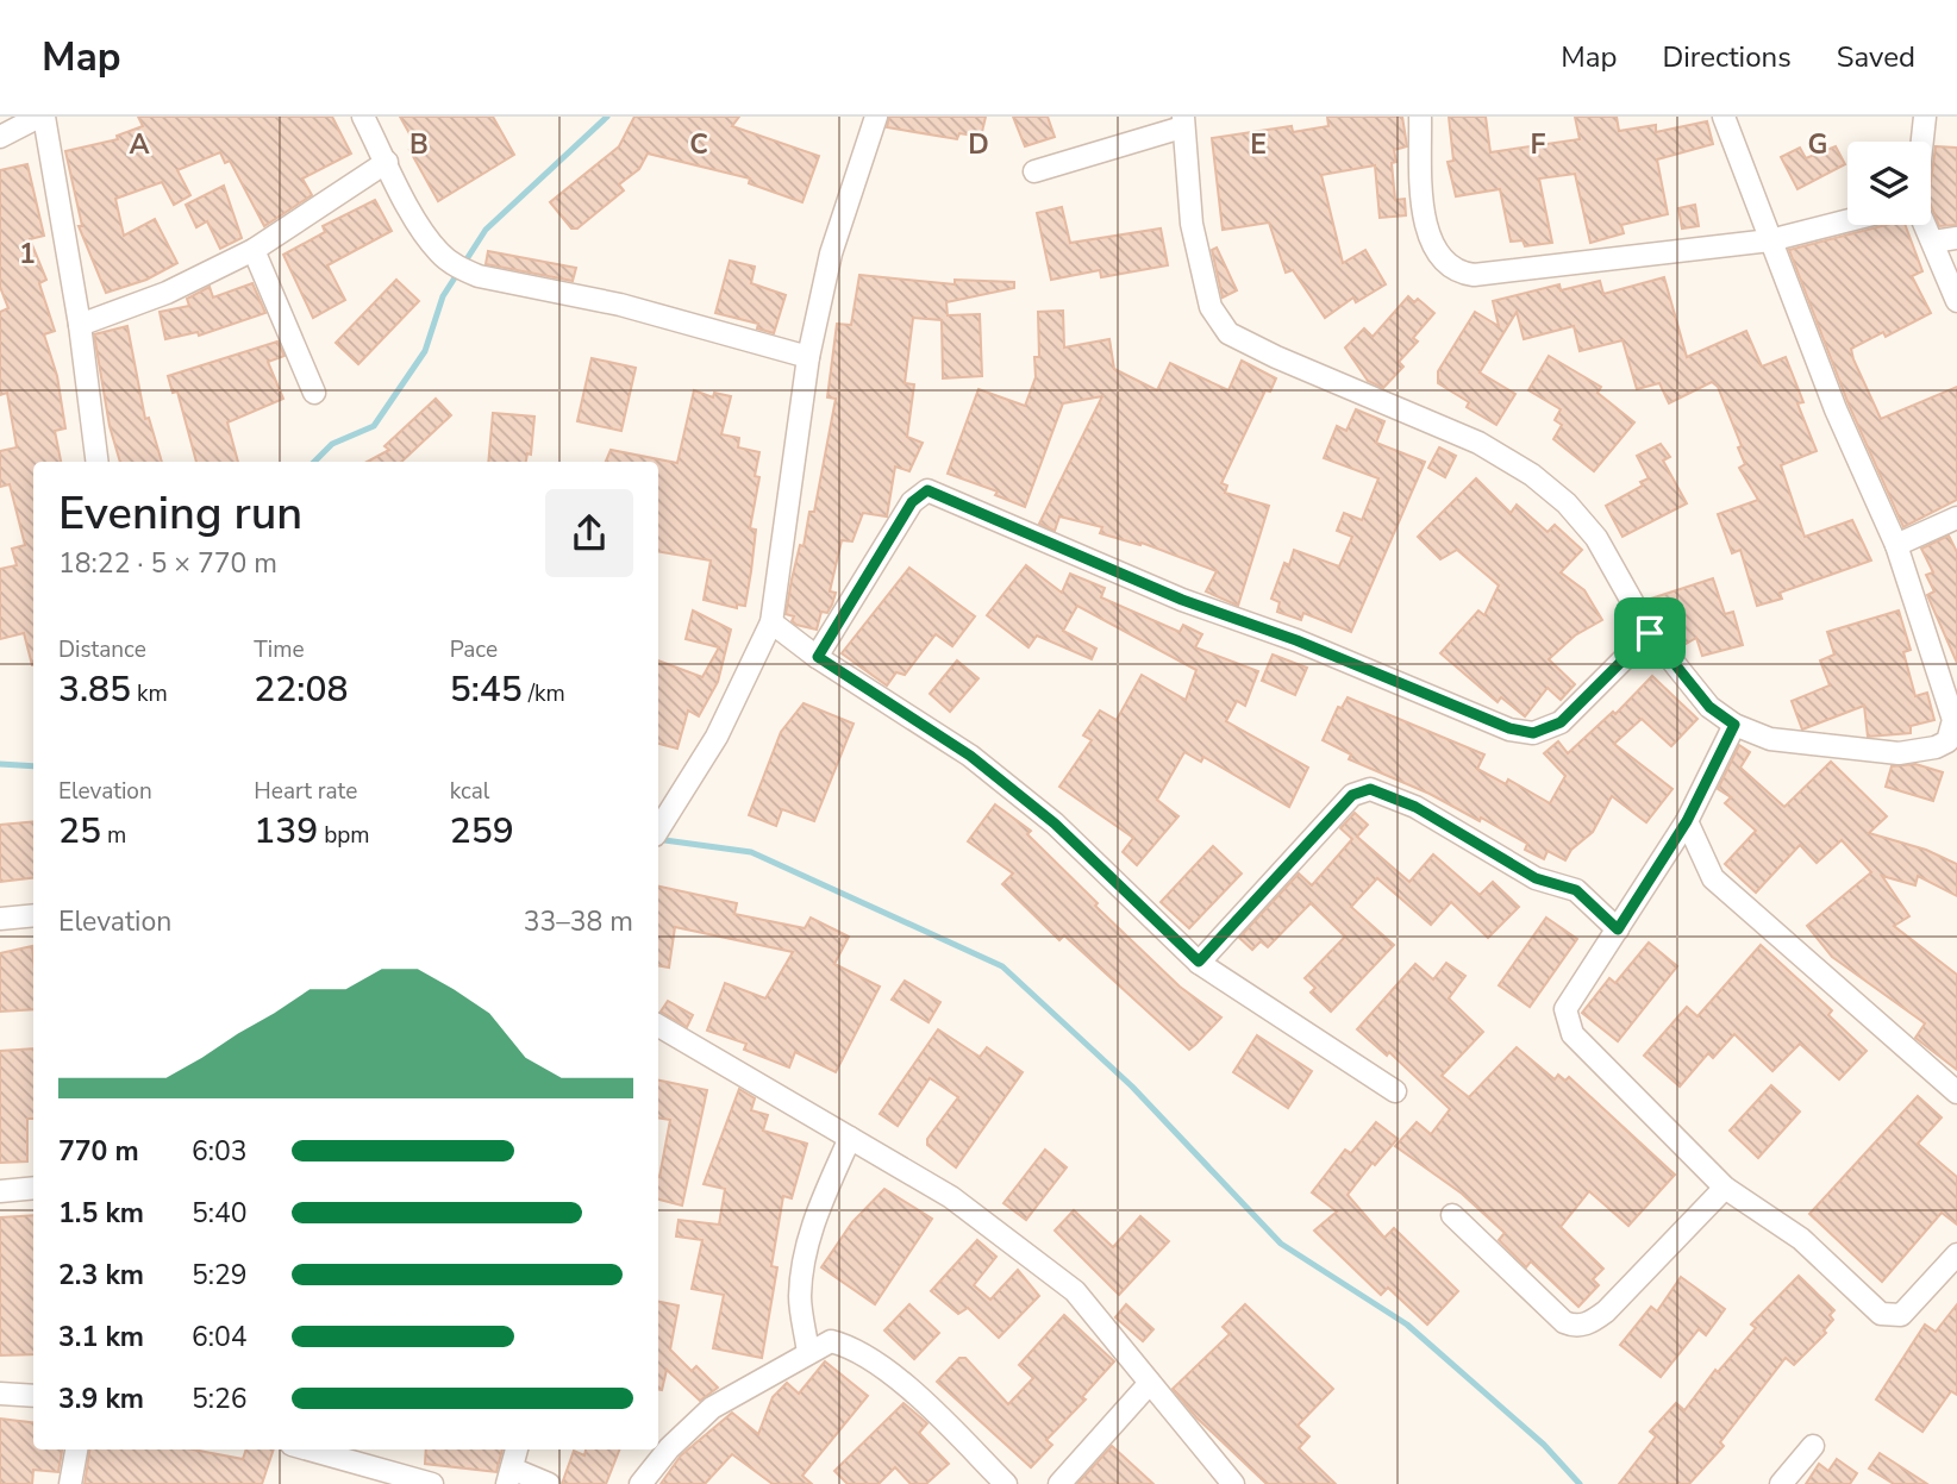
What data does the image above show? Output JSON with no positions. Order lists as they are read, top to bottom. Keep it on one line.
{"page":{"header":"Map","nav":["Map","Directions","Saved"],"heading":["Evening run","18:22 · 5 × 770 m"],"stats":[["Distance","3.85 km"],["Time","22:08"],["Pace","5:45 /km"],["Elevation","25 m"],["Heart rate","139 bpm"],["kcal","259"]],"chart":["Elevation","33–38 m"],"list":[{"name":"770 m","note":"6:03"},{"name":"1.5 km","note":"5:40"},{"name":"2.3 km","note":"5:29"},{"name":"3.1 km","note":"6:04"},{"name":"3.9 km","note":"5:26"}]},"grid":{"columns":["A","B","C","D","E","F","G"],"rows":["1"]}}
